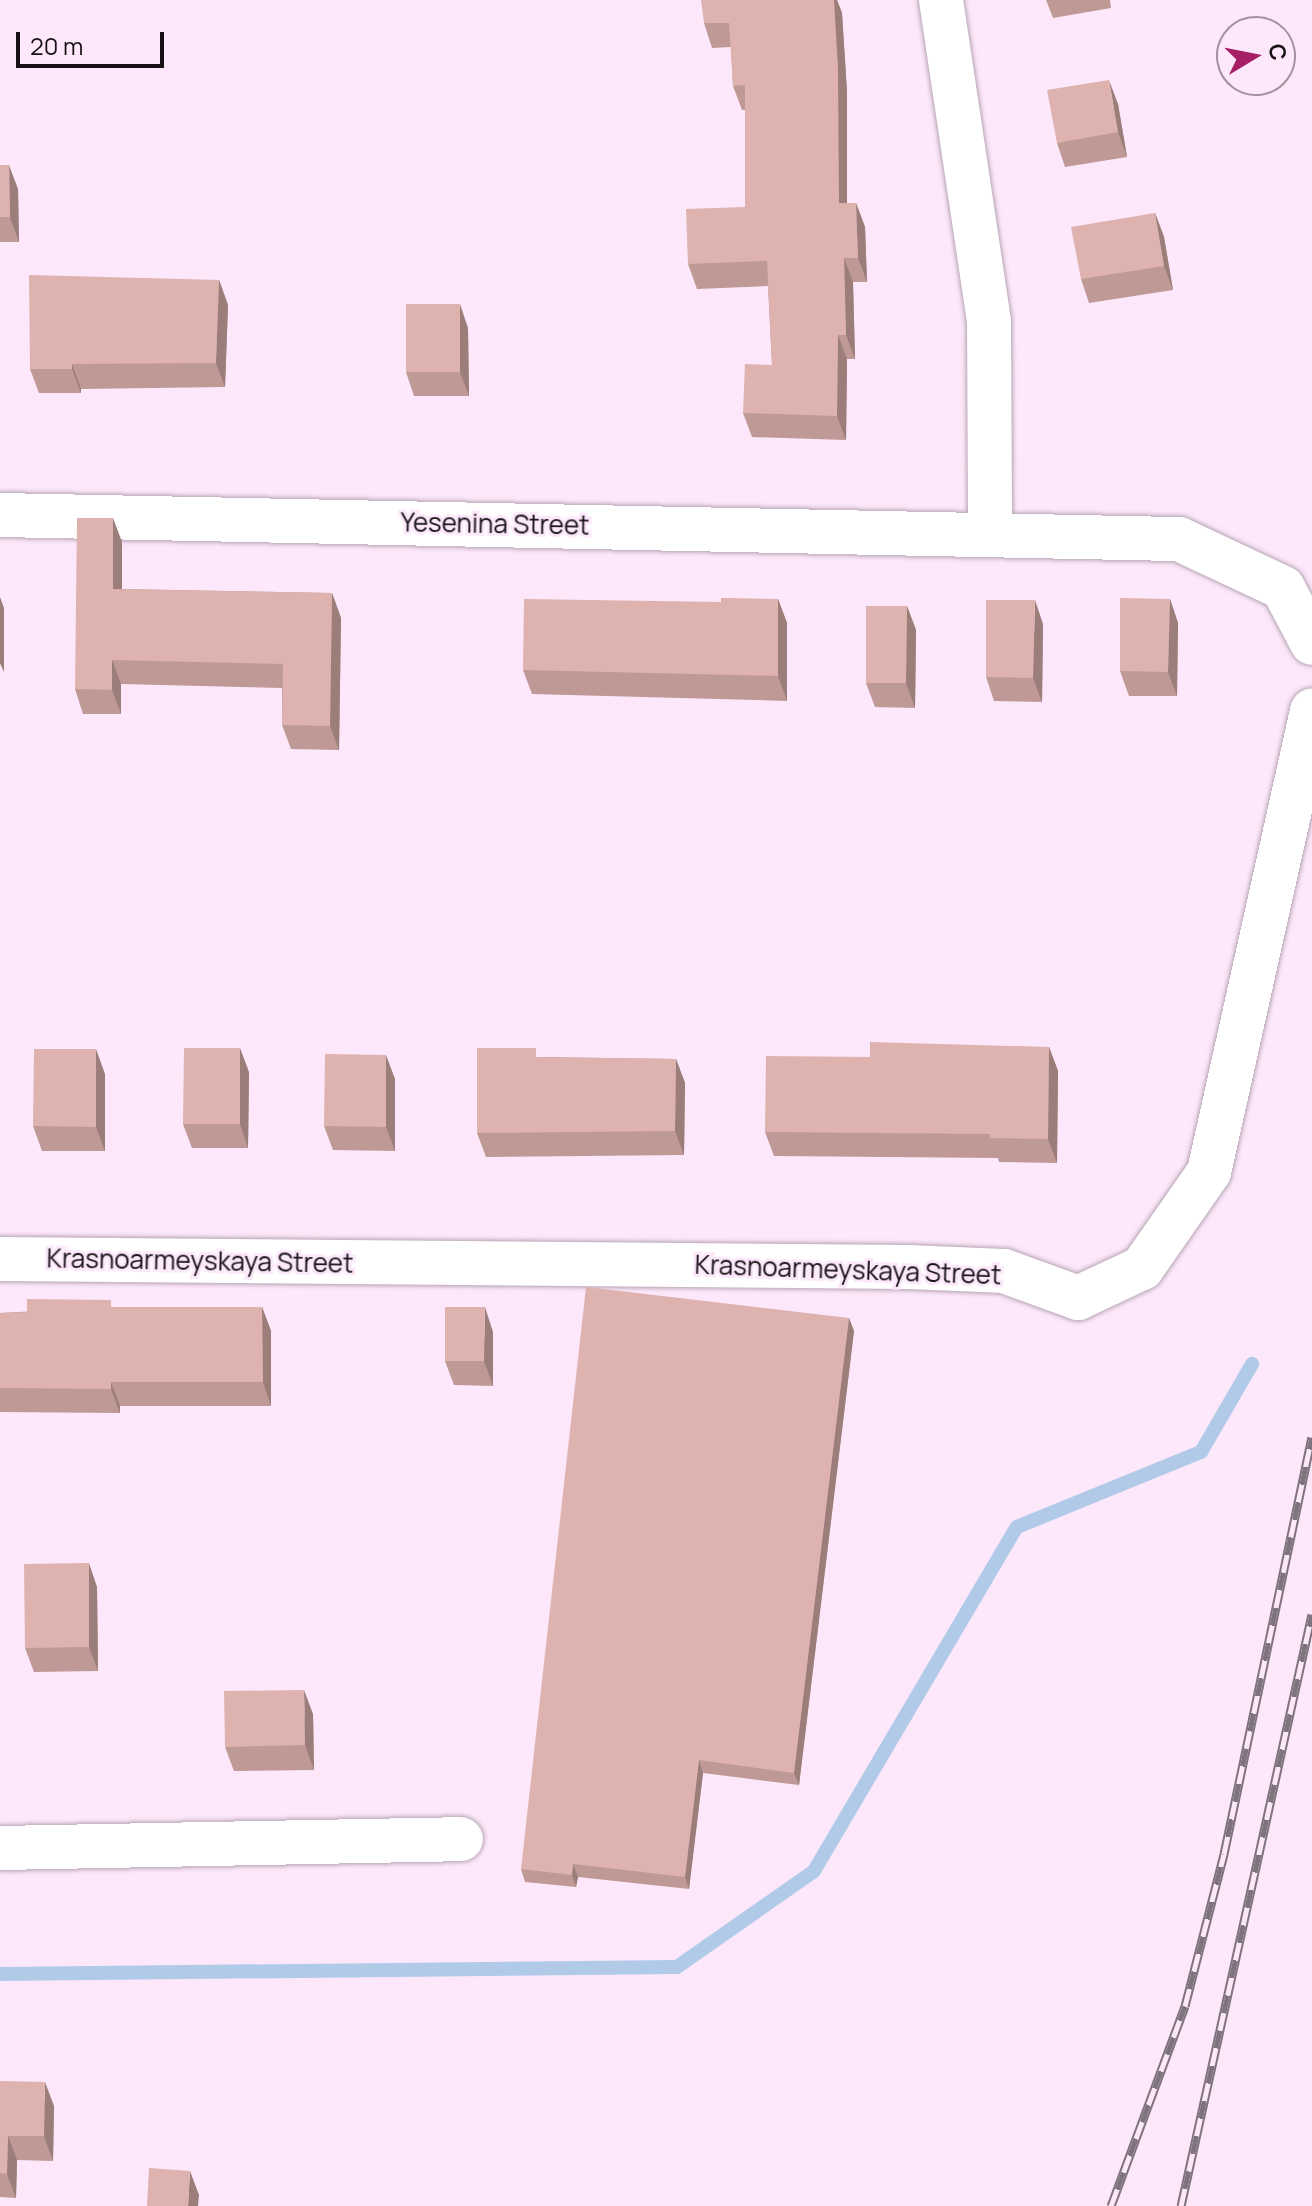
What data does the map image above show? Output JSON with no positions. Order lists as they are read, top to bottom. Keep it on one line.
{"streets":{"street":["Yesenina Street","Krasnoarmeyskaya Street"]},"scale_bar":"20 m","north":"right"}
